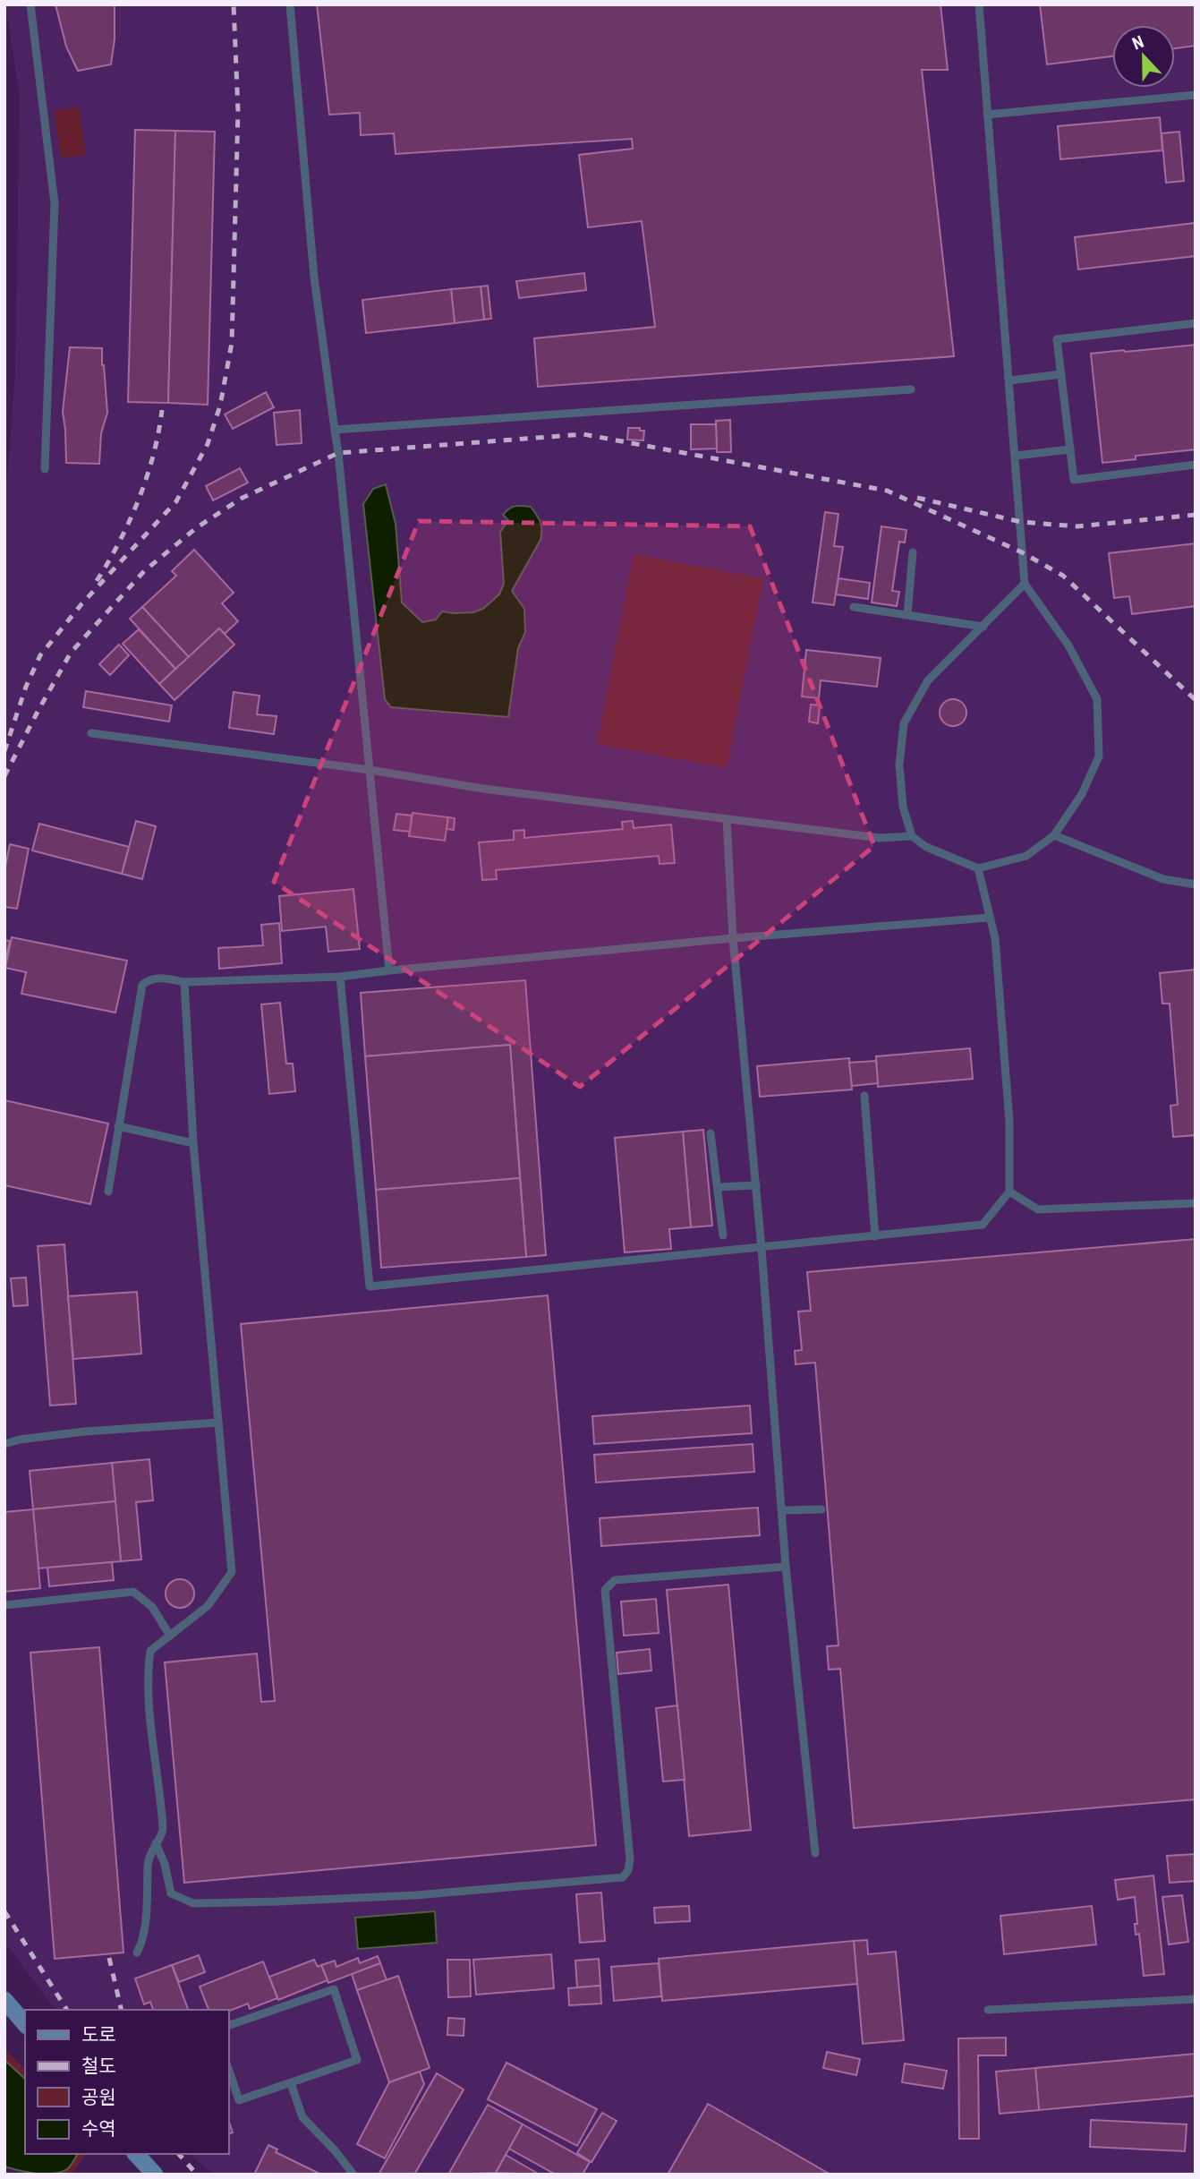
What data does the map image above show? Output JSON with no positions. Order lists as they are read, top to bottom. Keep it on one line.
{"legend":["도로","철도","공원","수역"],"north":"top"}
